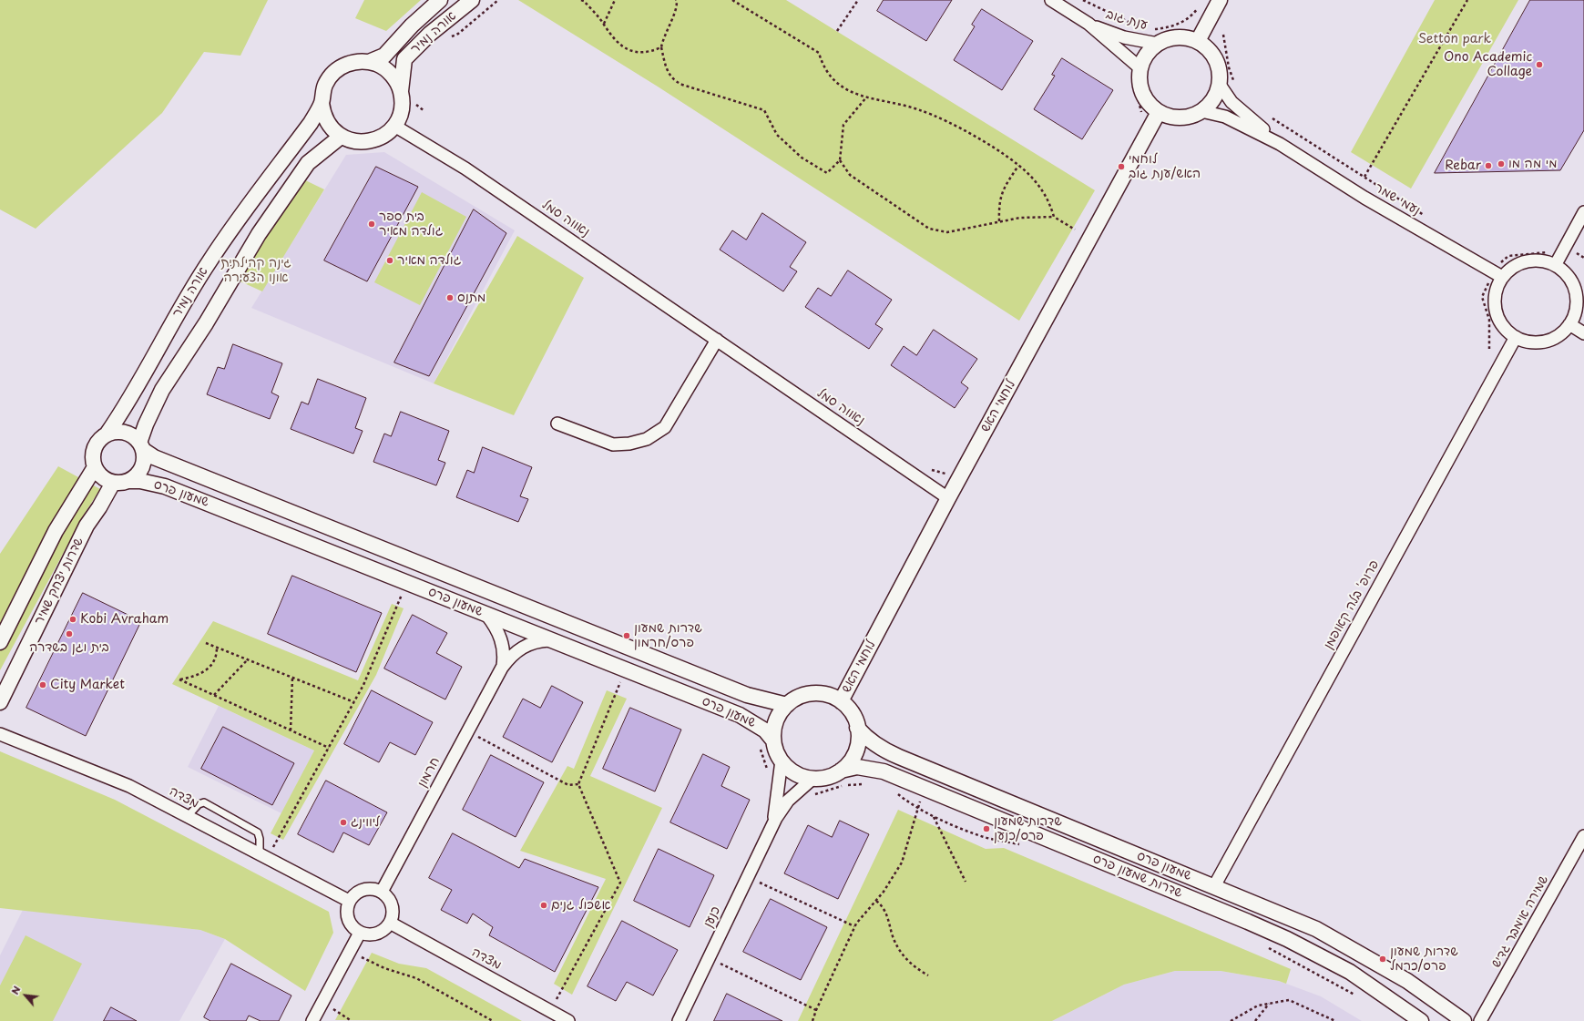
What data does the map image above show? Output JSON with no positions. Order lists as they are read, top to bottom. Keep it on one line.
{"streets":{"street":["ענת גוב","אורה נמיר","נעמי שמר","נאווה סמל","לוחמי האש","שמעון פרס","שדרות יצחק שמיר","פרופ' בלה קאופמן","חרמון","מצדה","שדרות שמעון פרס","כנען","שמירה אימבר גדיש"]},"crossings":[["ענת גוב","נעמי שמר"],["ענת גוב","לוחמי האש"],["אורה נמיר","נאווה סמל"],["אורה נמיר","שמעון פרס"],["אורה נמיר","שדרות יצחק שמיר"],["נעמי שמר","לוחמי האש"],["נעמי שמר","פרופ' בלה קאופמן"],["נאווה סמל","לוחמי האש"],["לוחמי האש","שמעון פרס"],["לוחמי האש","שדרות שמעון פרס"],["לוחמי האש","כנען"],["שמעון פרס","שדרות יצחק שמיר"],["שמעון פרס","פרופ' בלה קאופמן"],["שמעון פרס","חרמון"],["שמעון פרס","שדרות שמעון פרס"],["שמעון פרס","כנען"],["חרמון","מצדה"],["שדרות שמעון פרס","כנען"]],"parks":["Setton park","גינה קהילתית אונו הצעירה"],"places":["Ono Academic Collage","מי מה מו","Rebar","לוחמי האש/ענת גוב","בית ספר גולדה מאיר","גולדה מאיר","מתנס","Kobi Avraham","בית וגן בשדרה","שדרות שמעון פרס/חרמון","City Market","ליווינג","שדרות שמעון פרס/כנען","אשכול גנים","שדרות שמעון פרס/כרמל"],"north":"top left"}
